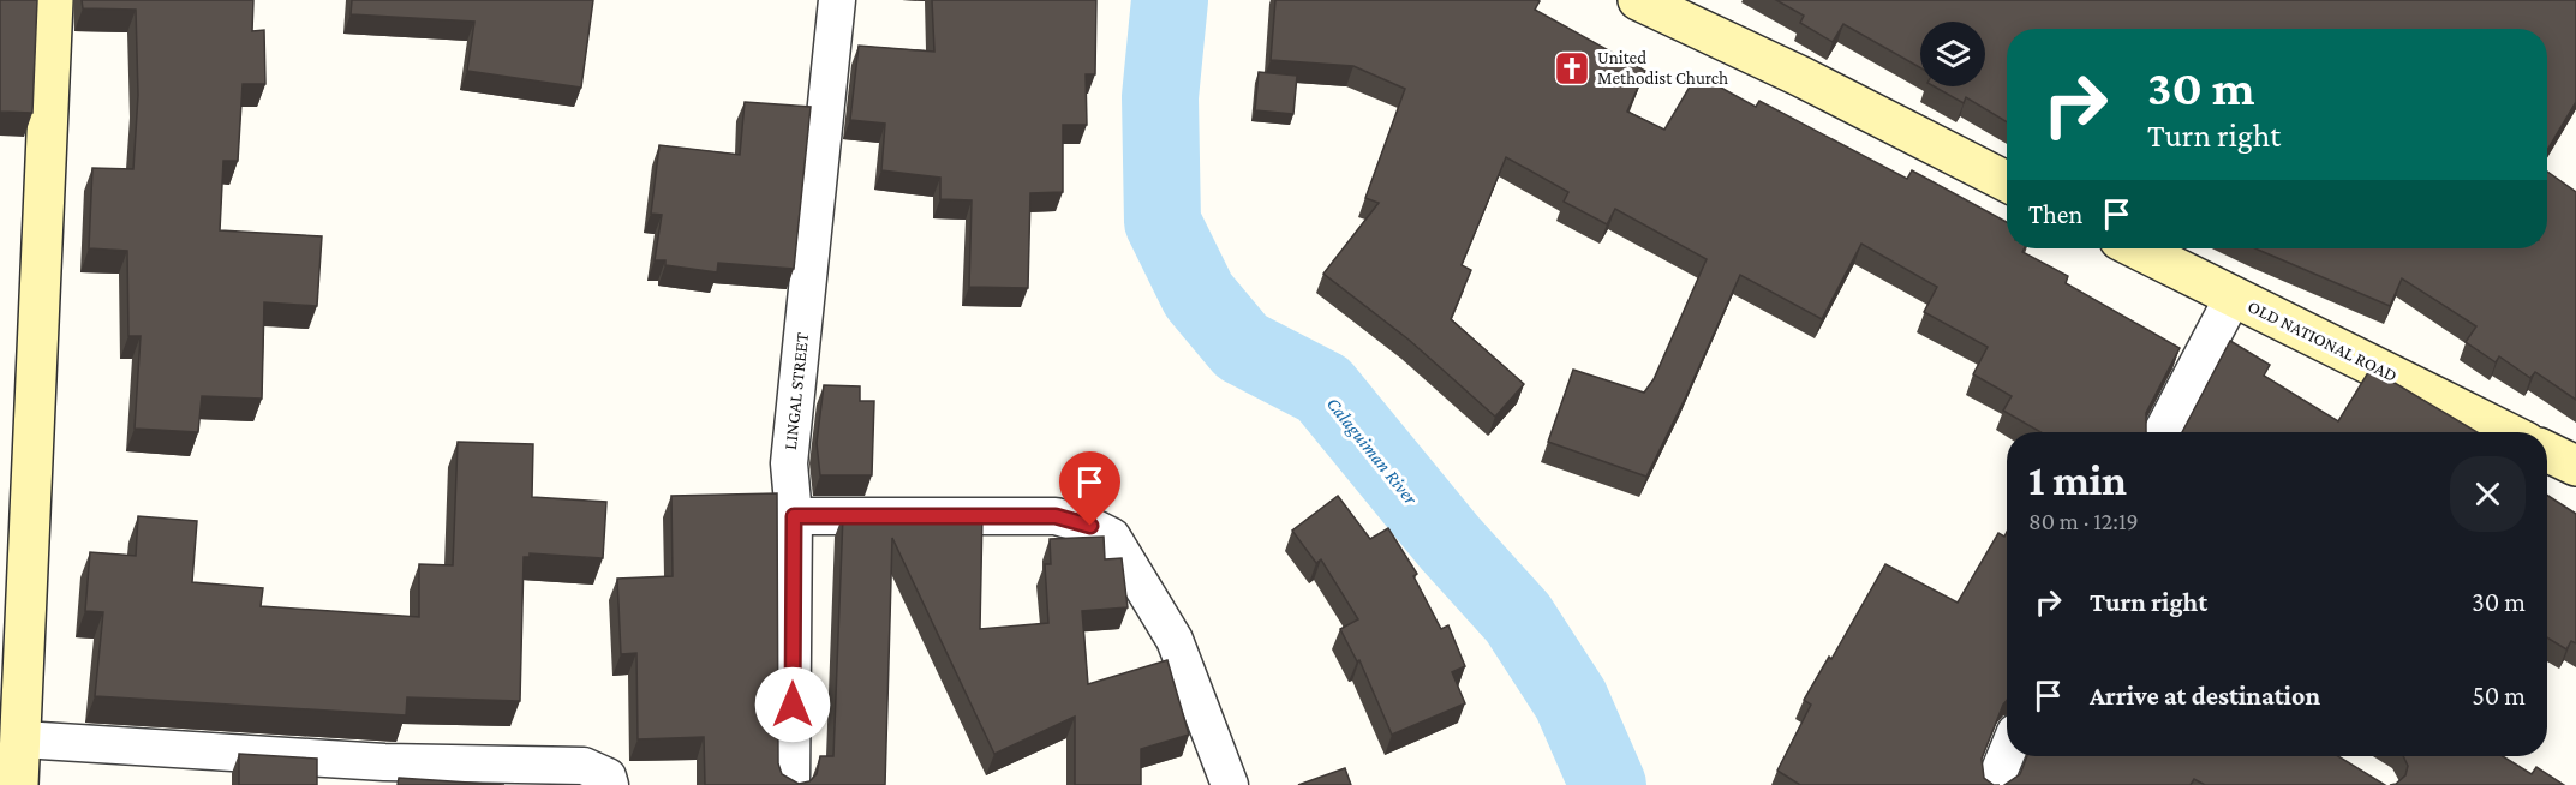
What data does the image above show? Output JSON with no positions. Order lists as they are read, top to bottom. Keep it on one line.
{"streets":{"main road":["OLD NATIONAL ROAD"],"street":["LINGAL STREET"]},"water":["Calaguiman River"],"places":{"church":["United Methodist Church"]},"page":{"turn":["30 m","Turn right"],"then":"Then","heading":["1 min","80 m · 12:19"],"list":[{"name":"Turn right","value":"30 m"},{"name":"Arrive at destination","value":"50 m"}]}}
